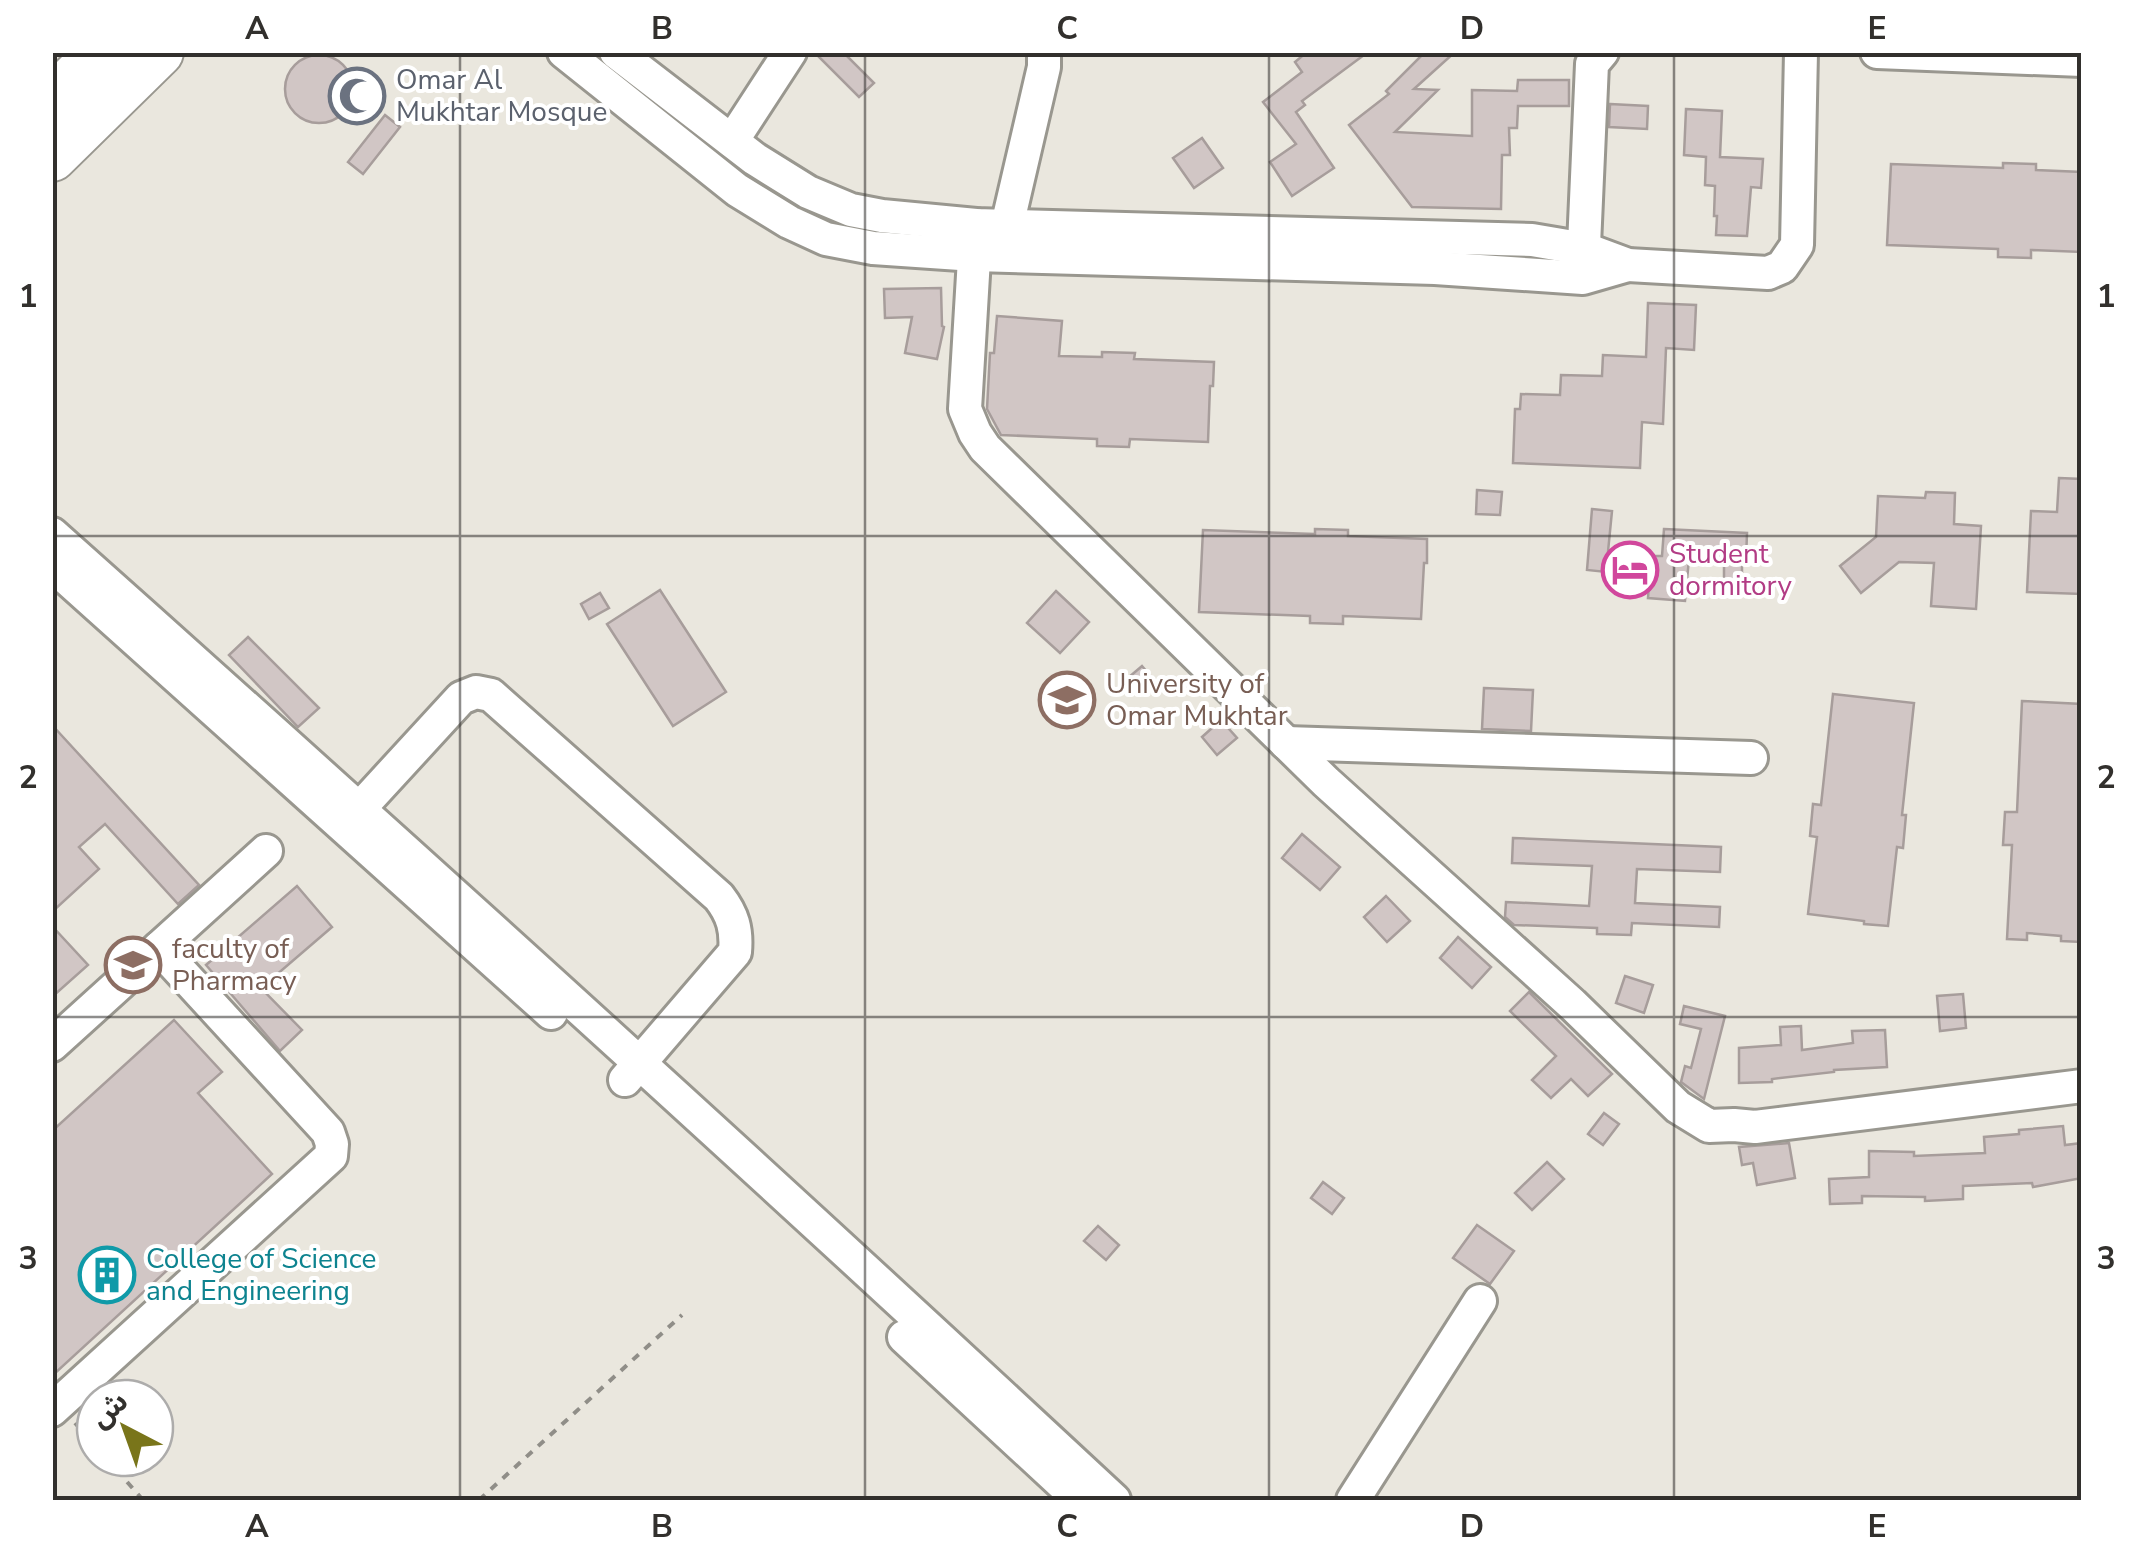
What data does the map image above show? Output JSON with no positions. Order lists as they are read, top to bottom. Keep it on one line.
{"places":{"mosque":["Omar Al Mukhtar Mosque"],"hotel":["Student dormitory"],"school or university":["University of Omar Mukhtar","faculty of Pharmacy"],"building":["College of Science and Engineering"]},"north":"top left","grid":{"columns":["A","B","C","D","E"],"rows":["1","2","3"]}}
